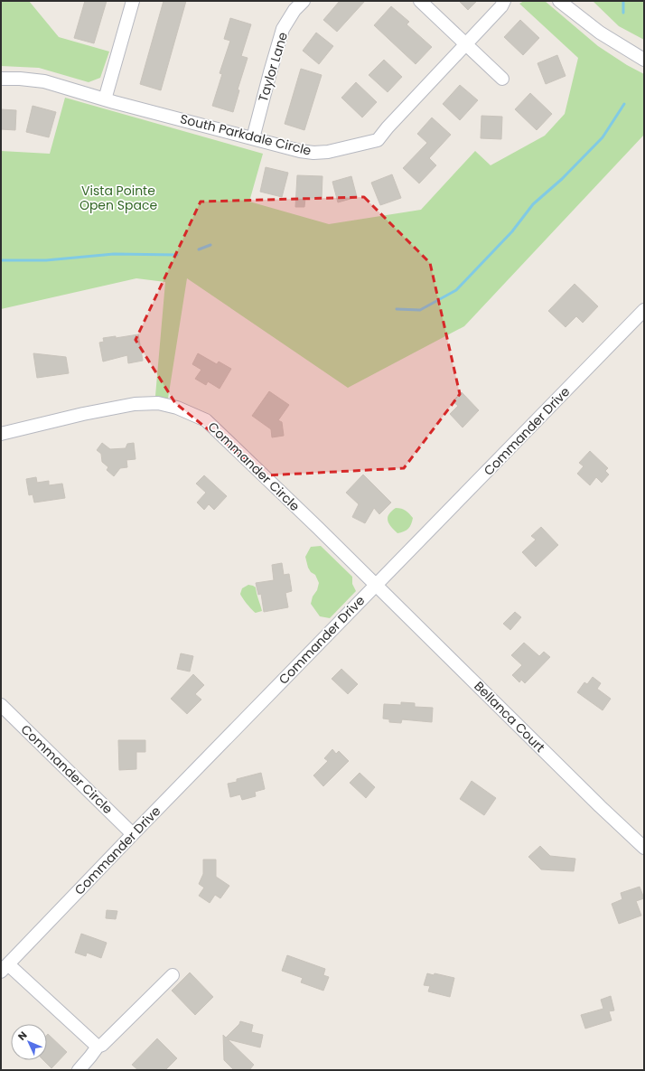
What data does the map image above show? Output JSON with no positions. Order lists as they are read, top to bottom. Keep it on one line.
{"streets":{"street":["Taylor Lane","South Parkdale Circle","Commander Drive","Commander Circle","Bellanca Court"]},"crossings":[["Taylor Lane","South Parkdale Circle"],["Commander Drive","Commander Circle"],["Commander Drive","Bellanca Court"],["Commander Circle","Bellanca Court"]],"parks":["Vista Pointe Open Space"],"north":"top left"}
